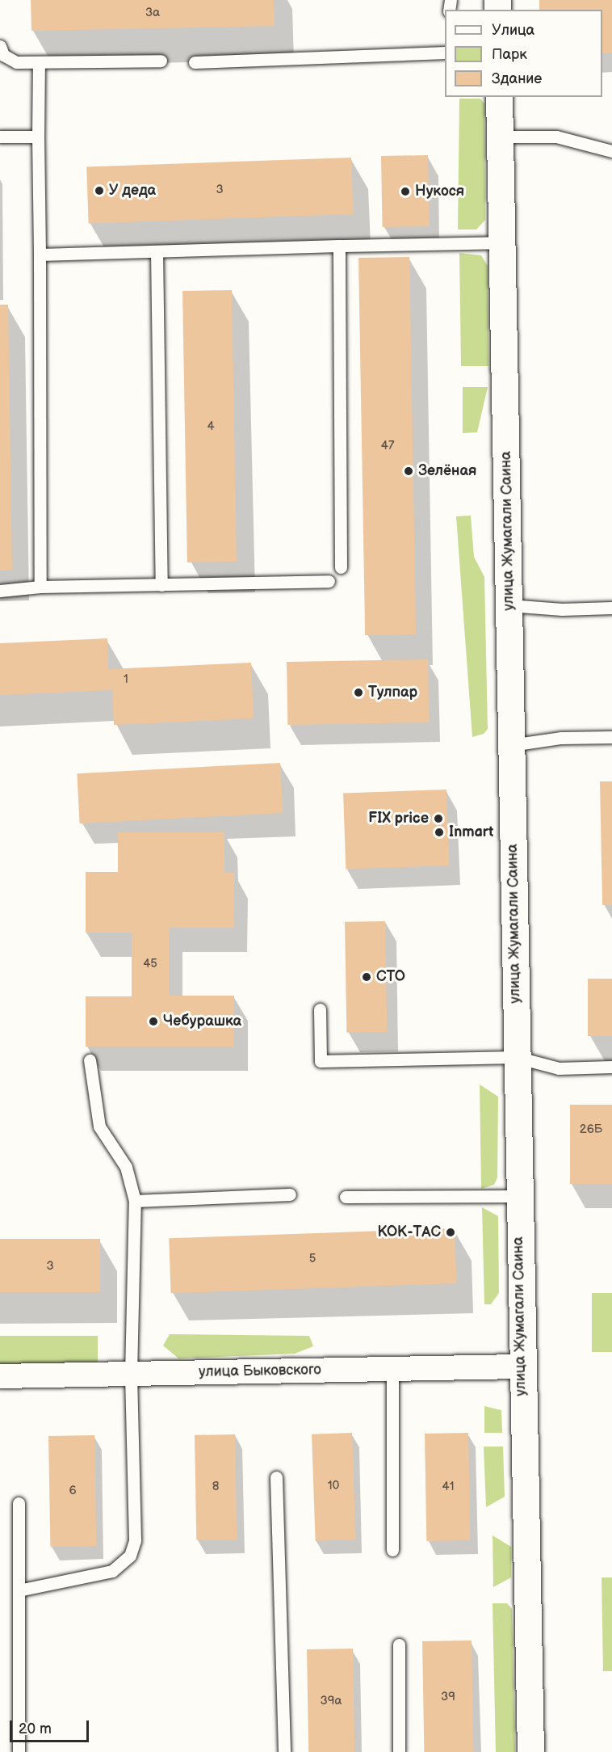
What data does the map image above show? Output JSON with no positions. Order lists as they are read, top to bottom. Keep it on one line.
{"streets":{"street":["улица Жумагали Саина","улица Быковского"]},"crossings":[["улица Жумагали Саина","улица Быковского"]],"places":["У деда","Нукося","Зелёная","Тулпар","FIX price","Inmart","СТО","Чебурашка","КОК-ТАС"],"house_numbers":["3а","3","4","47","1","45","26Б","5","3","10","8","41","6","39","39а"],"legend":["Улица","Парк","Здание"],"scale_bar":"20 m"}
